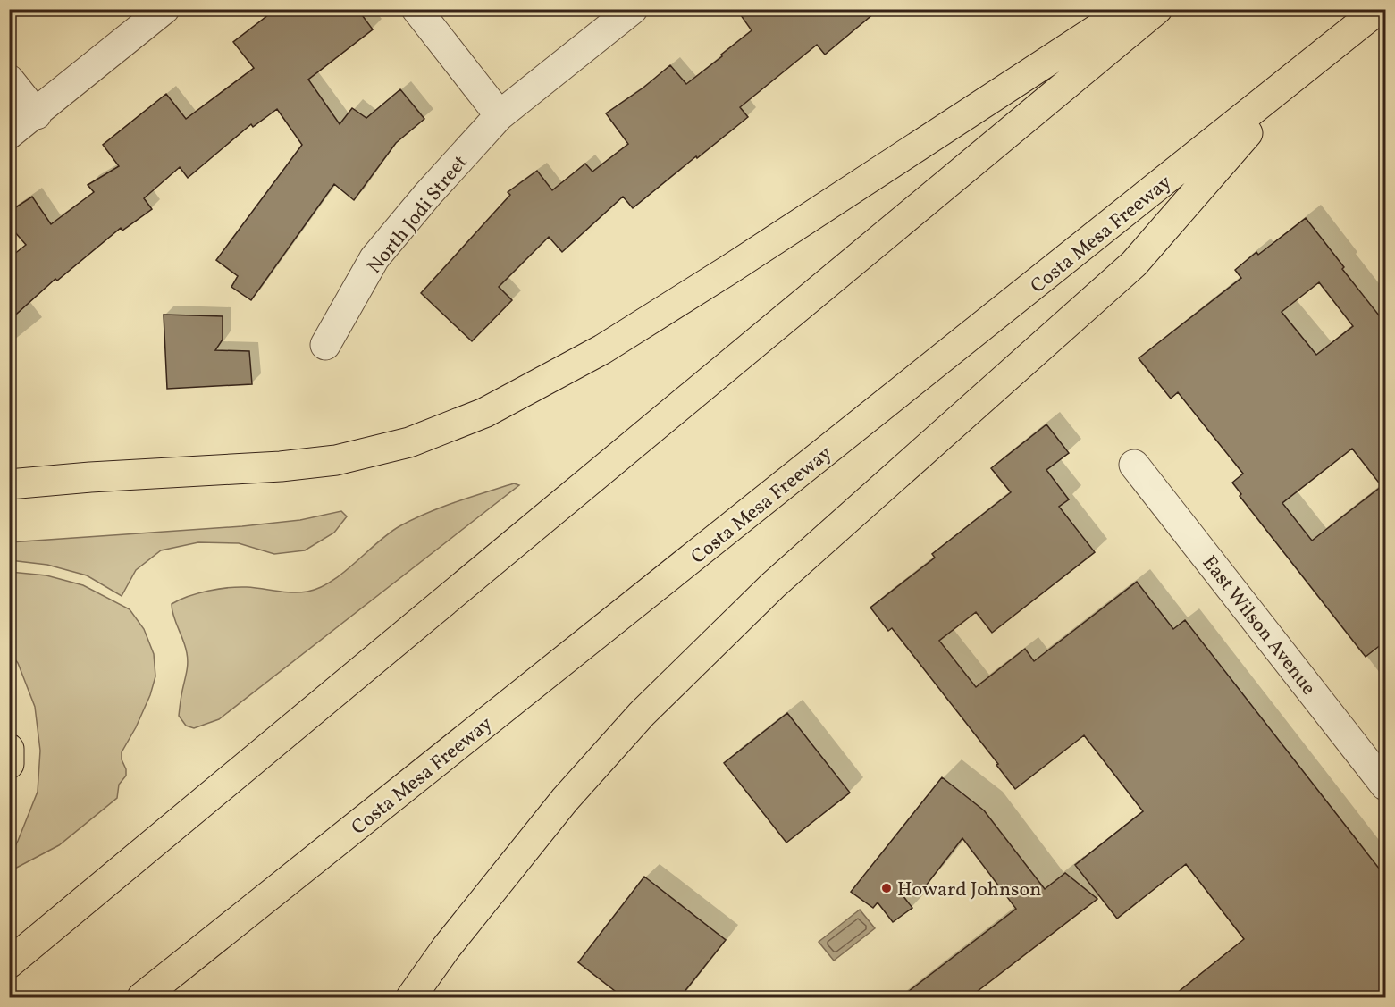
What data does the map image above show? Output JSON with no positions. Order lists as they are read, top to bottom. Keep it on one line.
{"streets":{"highway":["Costa Mesa Freeway"],"street":["North Jodi Street","East Wilson Avenue"]},"places":["Howard Johnson"]}
